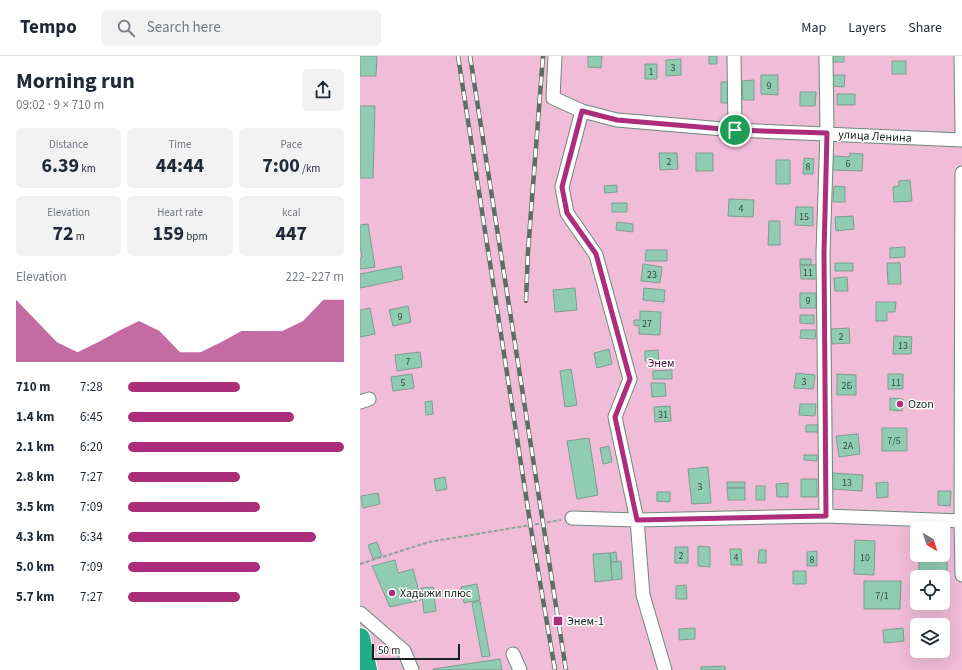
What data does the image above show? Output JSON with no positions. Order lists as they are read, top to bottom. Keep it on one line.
{"streets":{"street":["улица Ленина"]},"parks":["Энем"],"places":{"other":["Ozon","Хадыжи плюс"],"transit":["Энем-1"]},"house_numbers":["3","1","9","2","6","8","4","15","11","23","9","9","27","2","13","7","3","5","11","2Б","31","7/5","2А","13","3","2","4","10","8","7/1"],"scale_bar":"50 m","north":"bottom right","page":{"header":"Tempo","search":"Search here","nav":["Map","Layers","Share"],"heading":["Morning run","09:02 · 9 × 710 m"],"stats":[["Distance","6.39 km"],["Time","44:44"],["Pace","7:00 /km"],["Elevation","72 m"],["Heart rate","159 bpm"],["kcal","447"]],"chart":["Elevation","222–227 m"],"list":[{"name":"710 m","note":"7:28"},{"name":"1.4 km","note":"6:45"},{"name":"2.1 km","note":"6:20"},{"name":"2.8 km","note":"7:27"},{"name":"3.5 km","note":"7:09"},{"name":"4.3 km","note":"6:34"},{"name":"5.0 km","note":"7:09"},{"name":"5.7 km","note":"7:27"}],"scale":"50 m"}}
